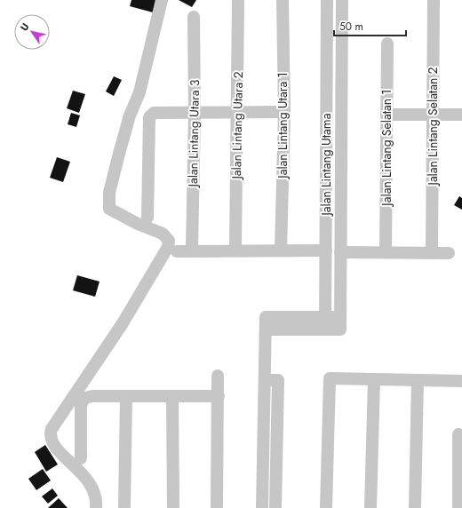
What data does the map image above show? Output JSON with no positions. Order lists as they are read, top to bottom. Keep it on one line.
{"streets":{"street":["Jalan Lintang Utara 2","Jalan Lintang Utara 1","Jalan Lintang Selatan 2","Jalan Lintang Utara 3","Jalan Lintang Selatan 1","Jalan Lintang Utama"]},"scale_bar":"50 m","north":"top left"}
